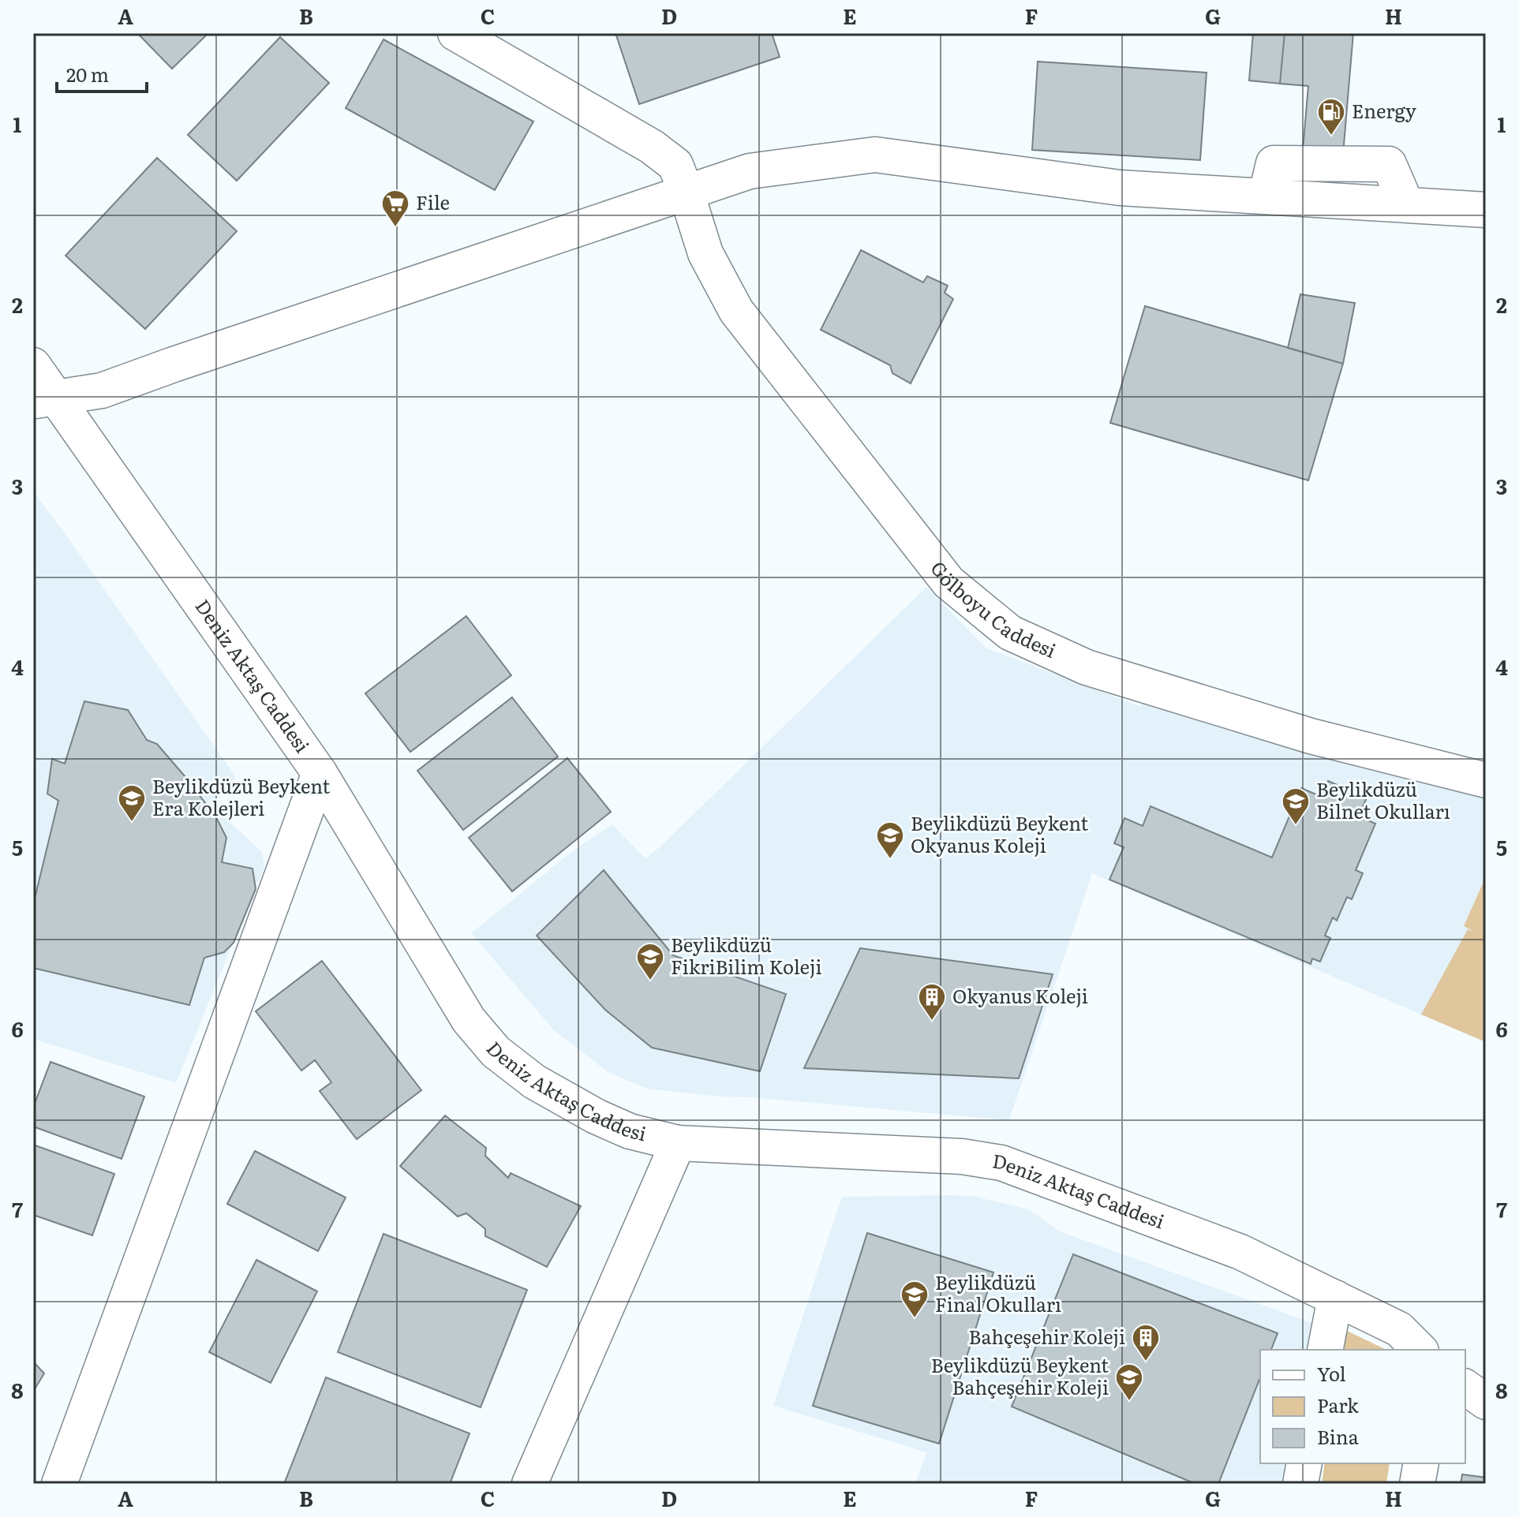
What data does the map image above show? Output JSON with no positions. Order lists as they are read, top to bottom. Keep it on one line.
{"streets":{"street":["Gölboyu Caddesi","Deniz Aktaş Caddesi"]},"places":{"fuel station":["Energy"],"supermarket":["File"],"school or university":["Beylikdüzü Beykent Era Kolejleri","Beylikdüzü Bilnet Okulları","Beylikdüzü Beykent Okyanus Koleji","Beylikdüzü FikriBilim Koleji","Beylikdüzü Final Okulları","Beylikdüzü Beykent Bahçeşehir Koleji"],"building":["Okyanus Koleji","Bahçeşehir Koleji"]},"legend":["Yol","Park","Bina"],"scale_bar":"20 m","grid":{"columns":["A","B","C","D","E","F","G","H"],"rows":["1","2","3","4","5","6","7","8"]}}
